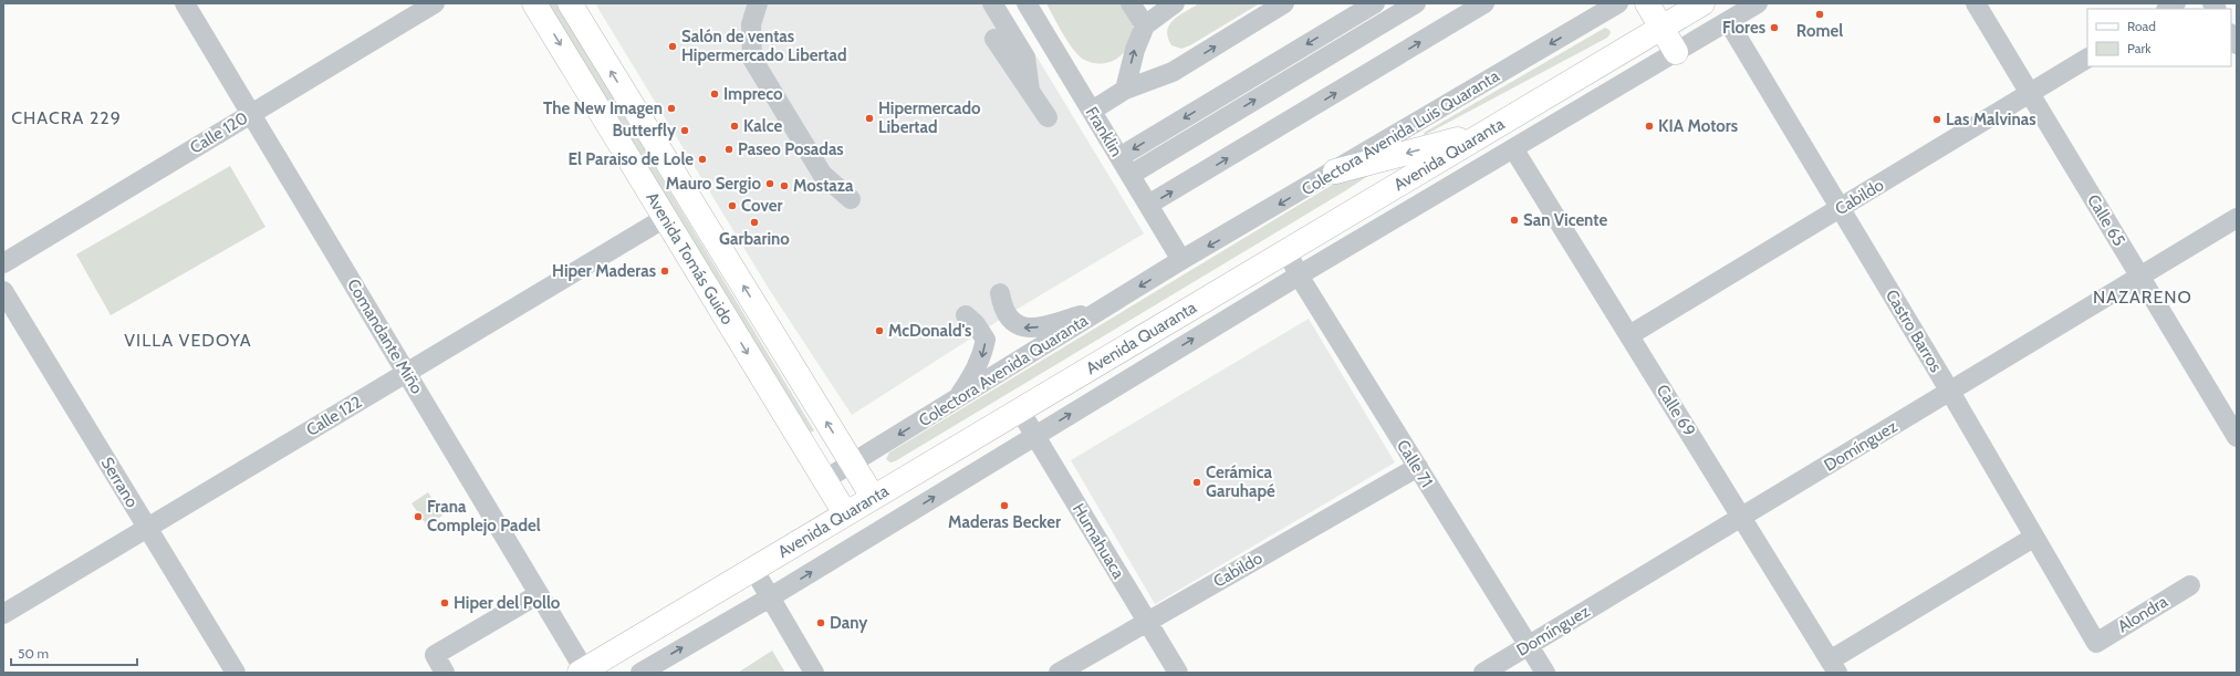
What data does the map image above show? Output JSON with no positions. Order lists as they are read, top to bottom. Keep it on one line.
{"streets":{"main road":["Avenida Quaranta","Avenida Tomás Guido"],"street":["Franklin","Calle 120","Colectora Avenida Luis Quaranta","Cabildo","Calle 65","Castro Barros","Comandante Miño","Colectora Avenida Quaranta","Calle 69","Calle 122","Domínguez","Calle 71","Serrano","Humahuaca","Alondra"]},"crossings":[["Franklin","Colectora Avenida Luis Quaranta"],["Franklin","Colectora Avenida Quaranta"],["Calle 120","Comandante Miño"],["Colectora Avenida Luis Quaranta","Colectora Avenida Quaranta"],["Avenida Quaranta","Avenida Tomás Guido"],["Avenida Quaranta","Comandante Miño"],["Avenida Quaranta","Calle 71"],["Avenida Quaranta","Humahuaca"],["Cabildo","Calle 65"],["Cabildo","Castro Barros"],["Cabildo","Calle 69"],["Cabildo","Calle 71"],["Cabildo","Humahuaca"],["Calle 65","Domínguez"],["Avenida Tomás Guido","Colectora Avenida Quaranta"],["Avenida Tomás Guido","Calle 122"],["Castro Barros","Domínguez"],["Castro Barros","Alondra"],["Comandante Miño","Calle 122"],["Calle 69","Domínguez"],["Calle 122","Serrano"],["Domínguez","Calle 71"]],"districts":["CHACRA 229","NAZARENO","VILLA VEDOYA"],"places":["Romel","Flores","Salón de ventas Hipermercado Libertad","Impreco","The New Imagen","Hipermercado Libertad","Las Malvinas","Kalce","KIA Motors","Butterfly","Paseo Posadas","El Paraiso de Lole","Mauro Sergio","Mostaza","Cover","San Vicente","Garbarino","Hiper Maderas","McDonald's","Cerámica Garuhapé","Maderas Becker","Frana Complejo Padel","Hiper del Pollo","Dany"],"legend":["Road","Park"],"scale_bar":"50 m"}
